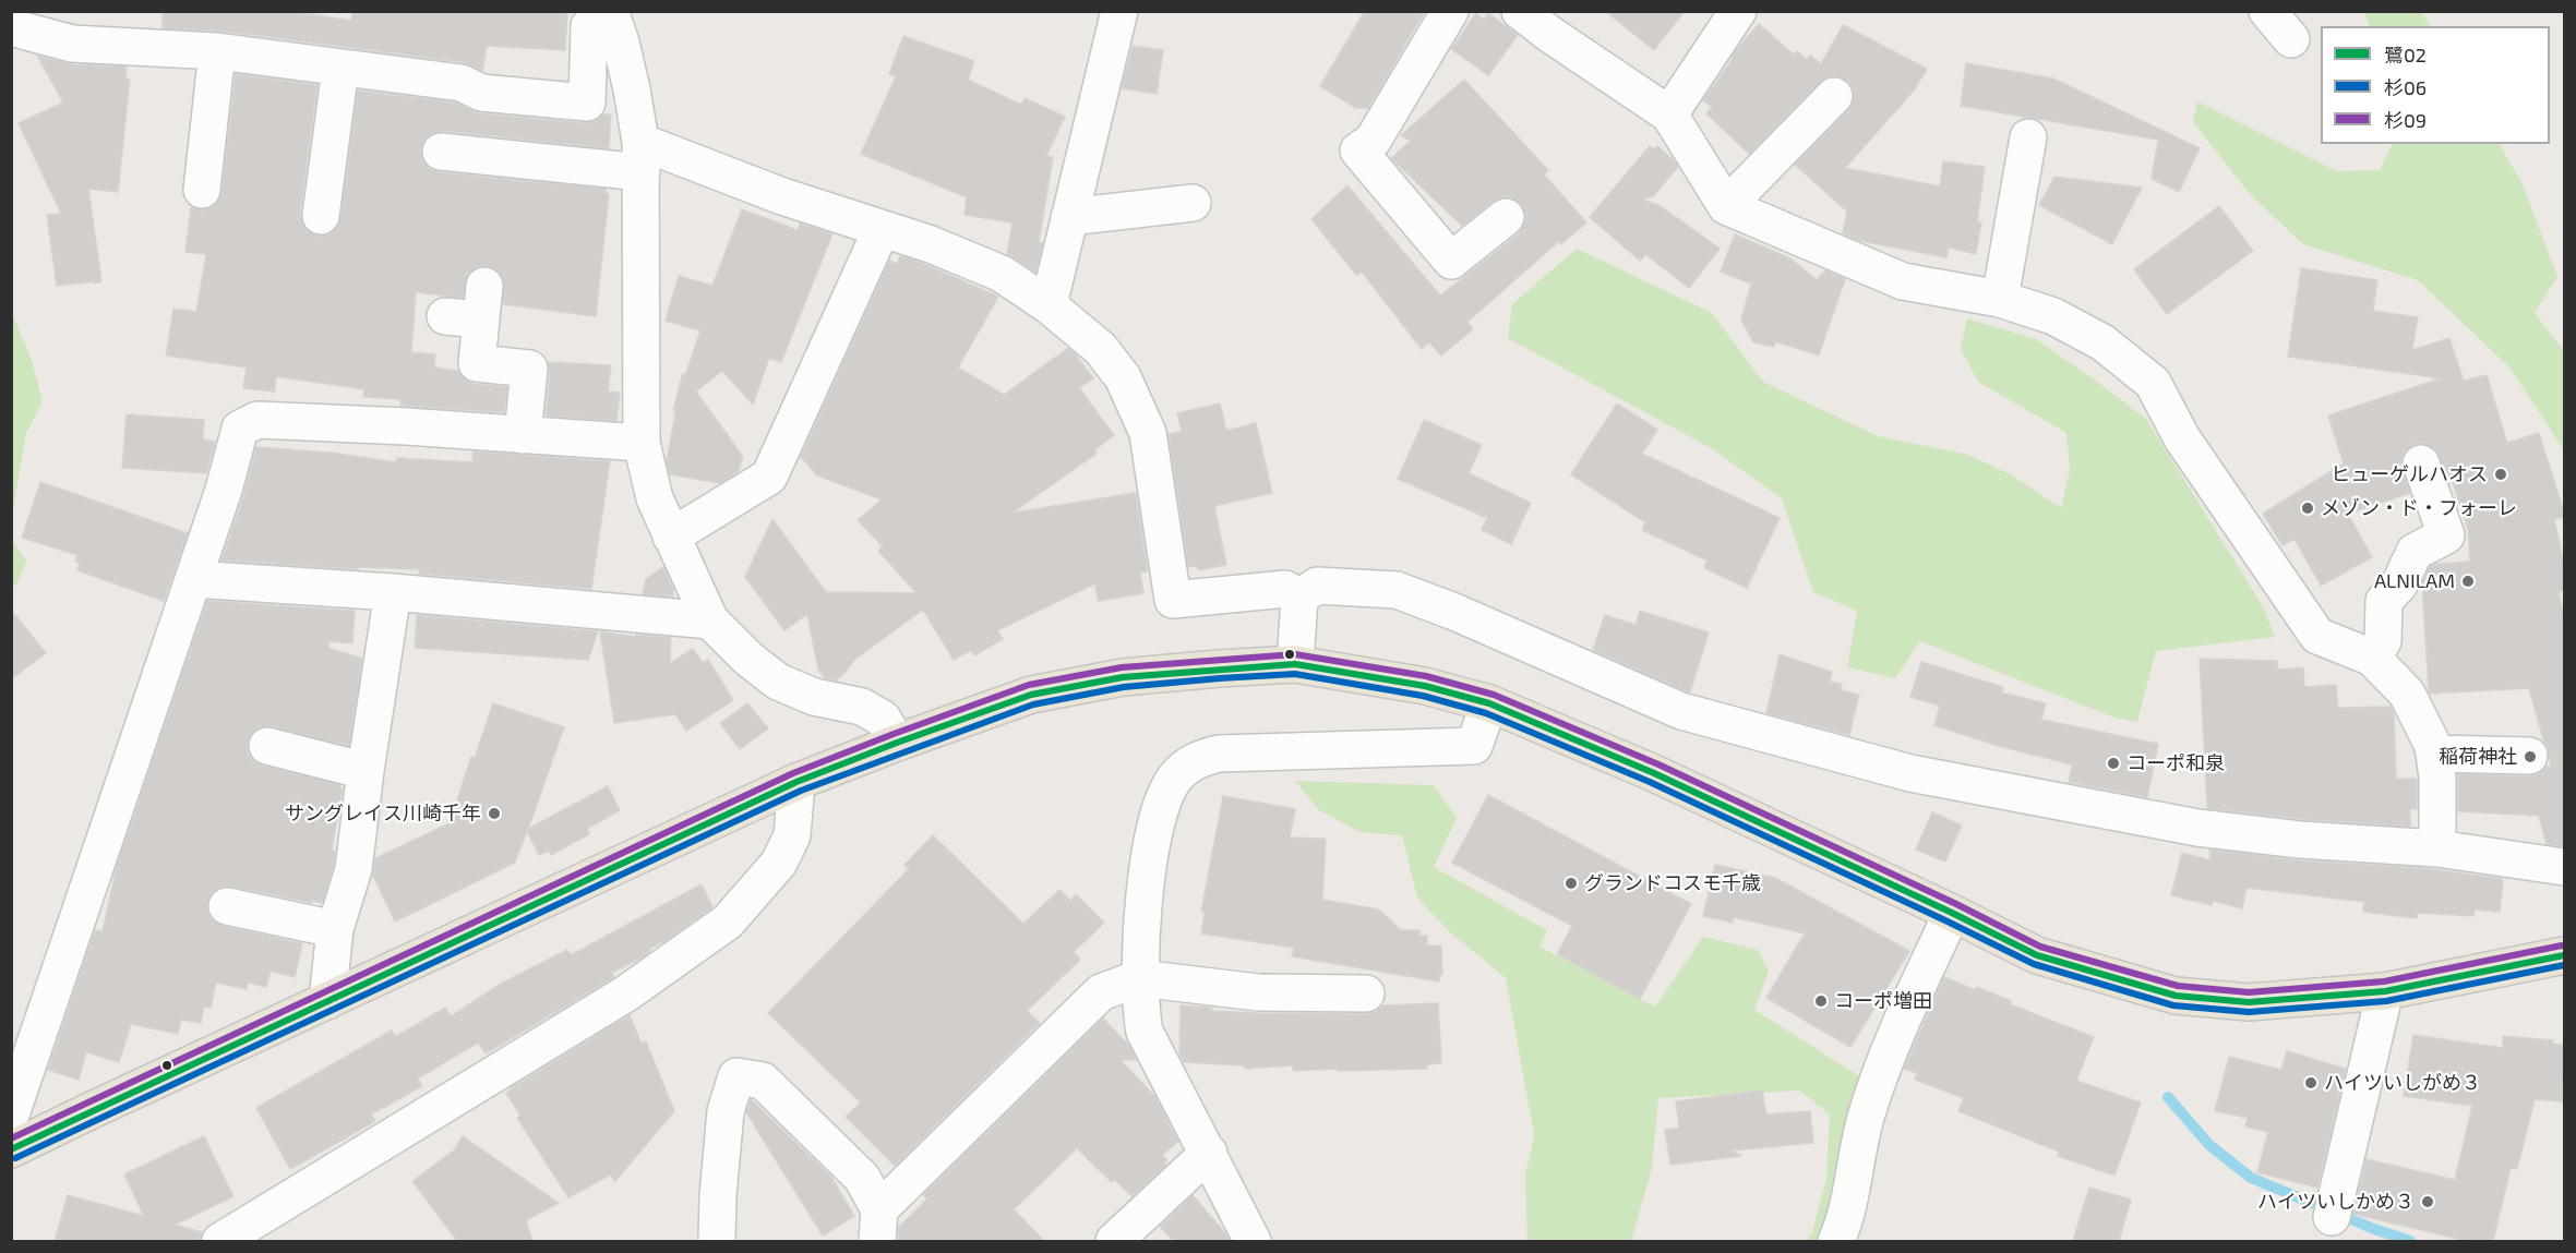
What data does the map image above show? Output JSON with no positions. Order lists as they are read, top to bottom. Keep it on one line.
{"places":["ヒューゲルハオス","メゾン・ド・フォーレ","ALNILAM","稲荷神社","コーポ和泉","サングレイス川崎千年","グランドコスモ千歳","コーポ増田","ハイツいしがめ３","ハイツいしかめ３"],"lines":["transit line 杉09","transit line 鷺02","transit line 杉06"],"legend":["鷺02","杉06","杉09"]}
